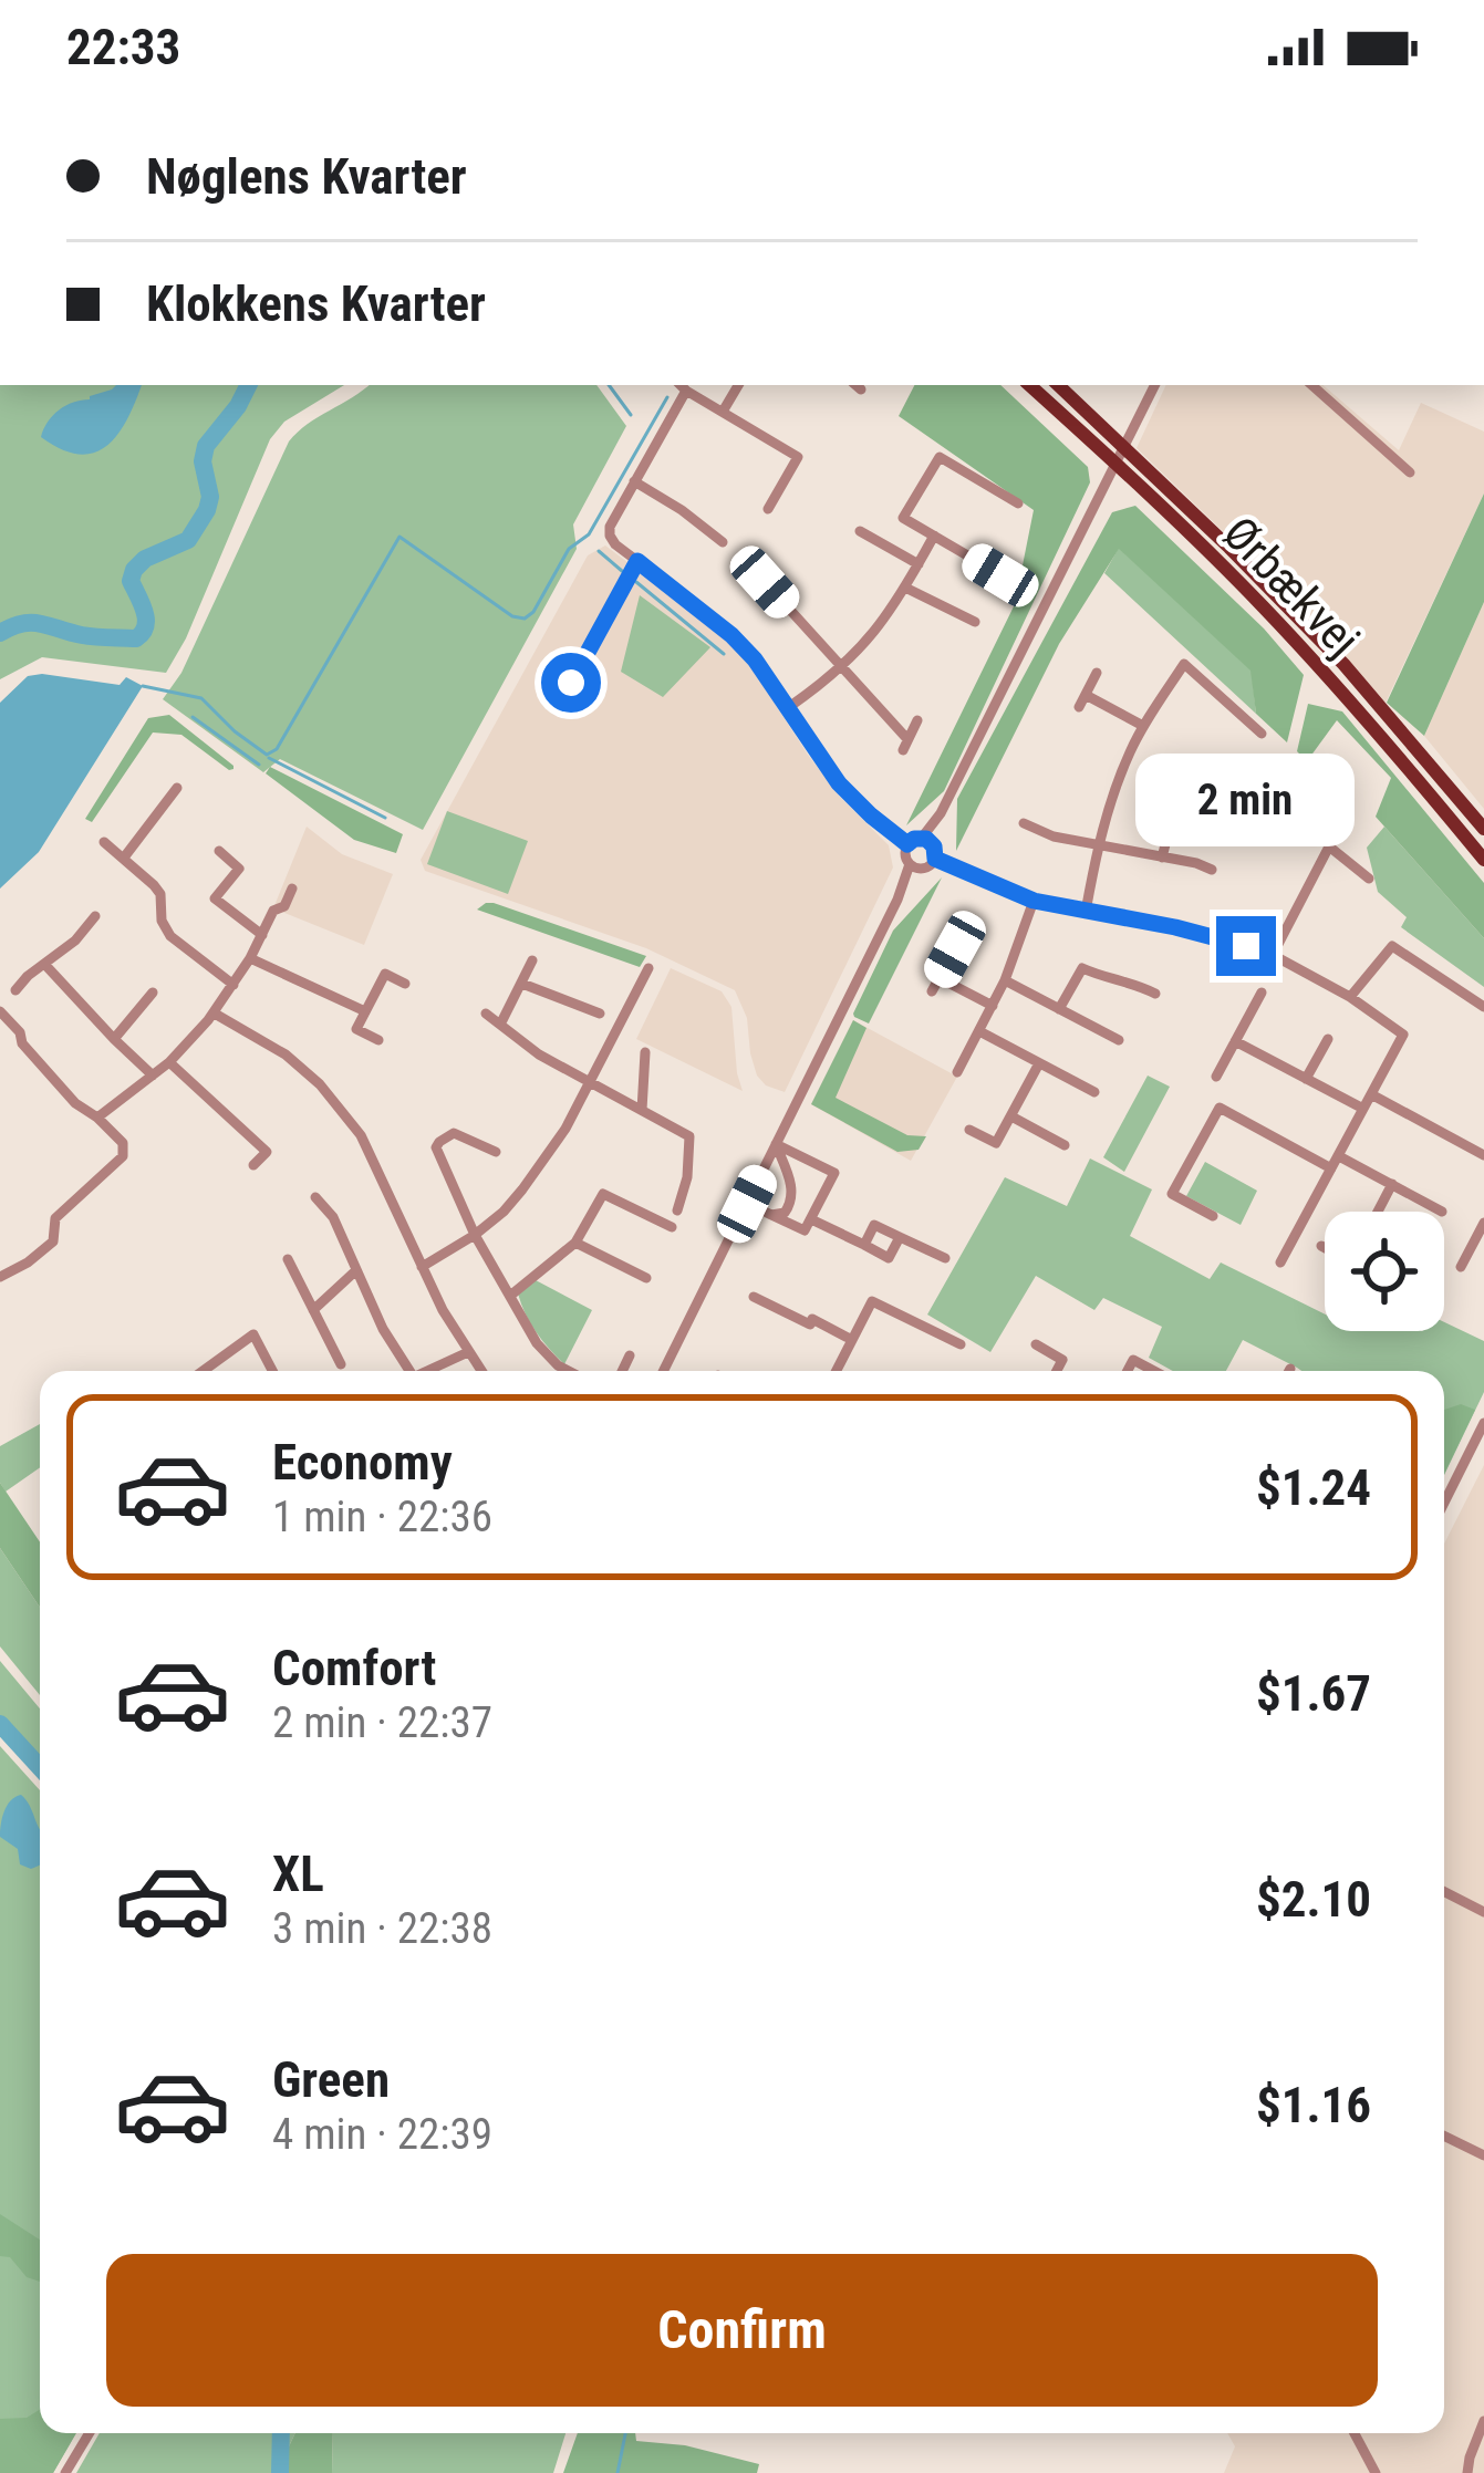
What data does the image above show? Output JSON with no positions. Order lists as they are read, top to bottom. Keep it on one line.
{"streets":{"main road":["Ørbækvej"]},"page":{"status":"22:33","banner":["Nøglens Kvarter","Klokkens Kvarter"],"bubble":"2 min","list":[{"name":"Economy","note":"1 min · 22:36","value":"$1.24"},{"name":"Comfort","note":"2 min · 22:37","value":"$1.67"},{"name":"XL","note":"3 min · 22:38","value":"$2.10"},{"name":"Green","note":"4 min · 22:39","value":"$1.16"}],"buttons":"Confirm"}}
